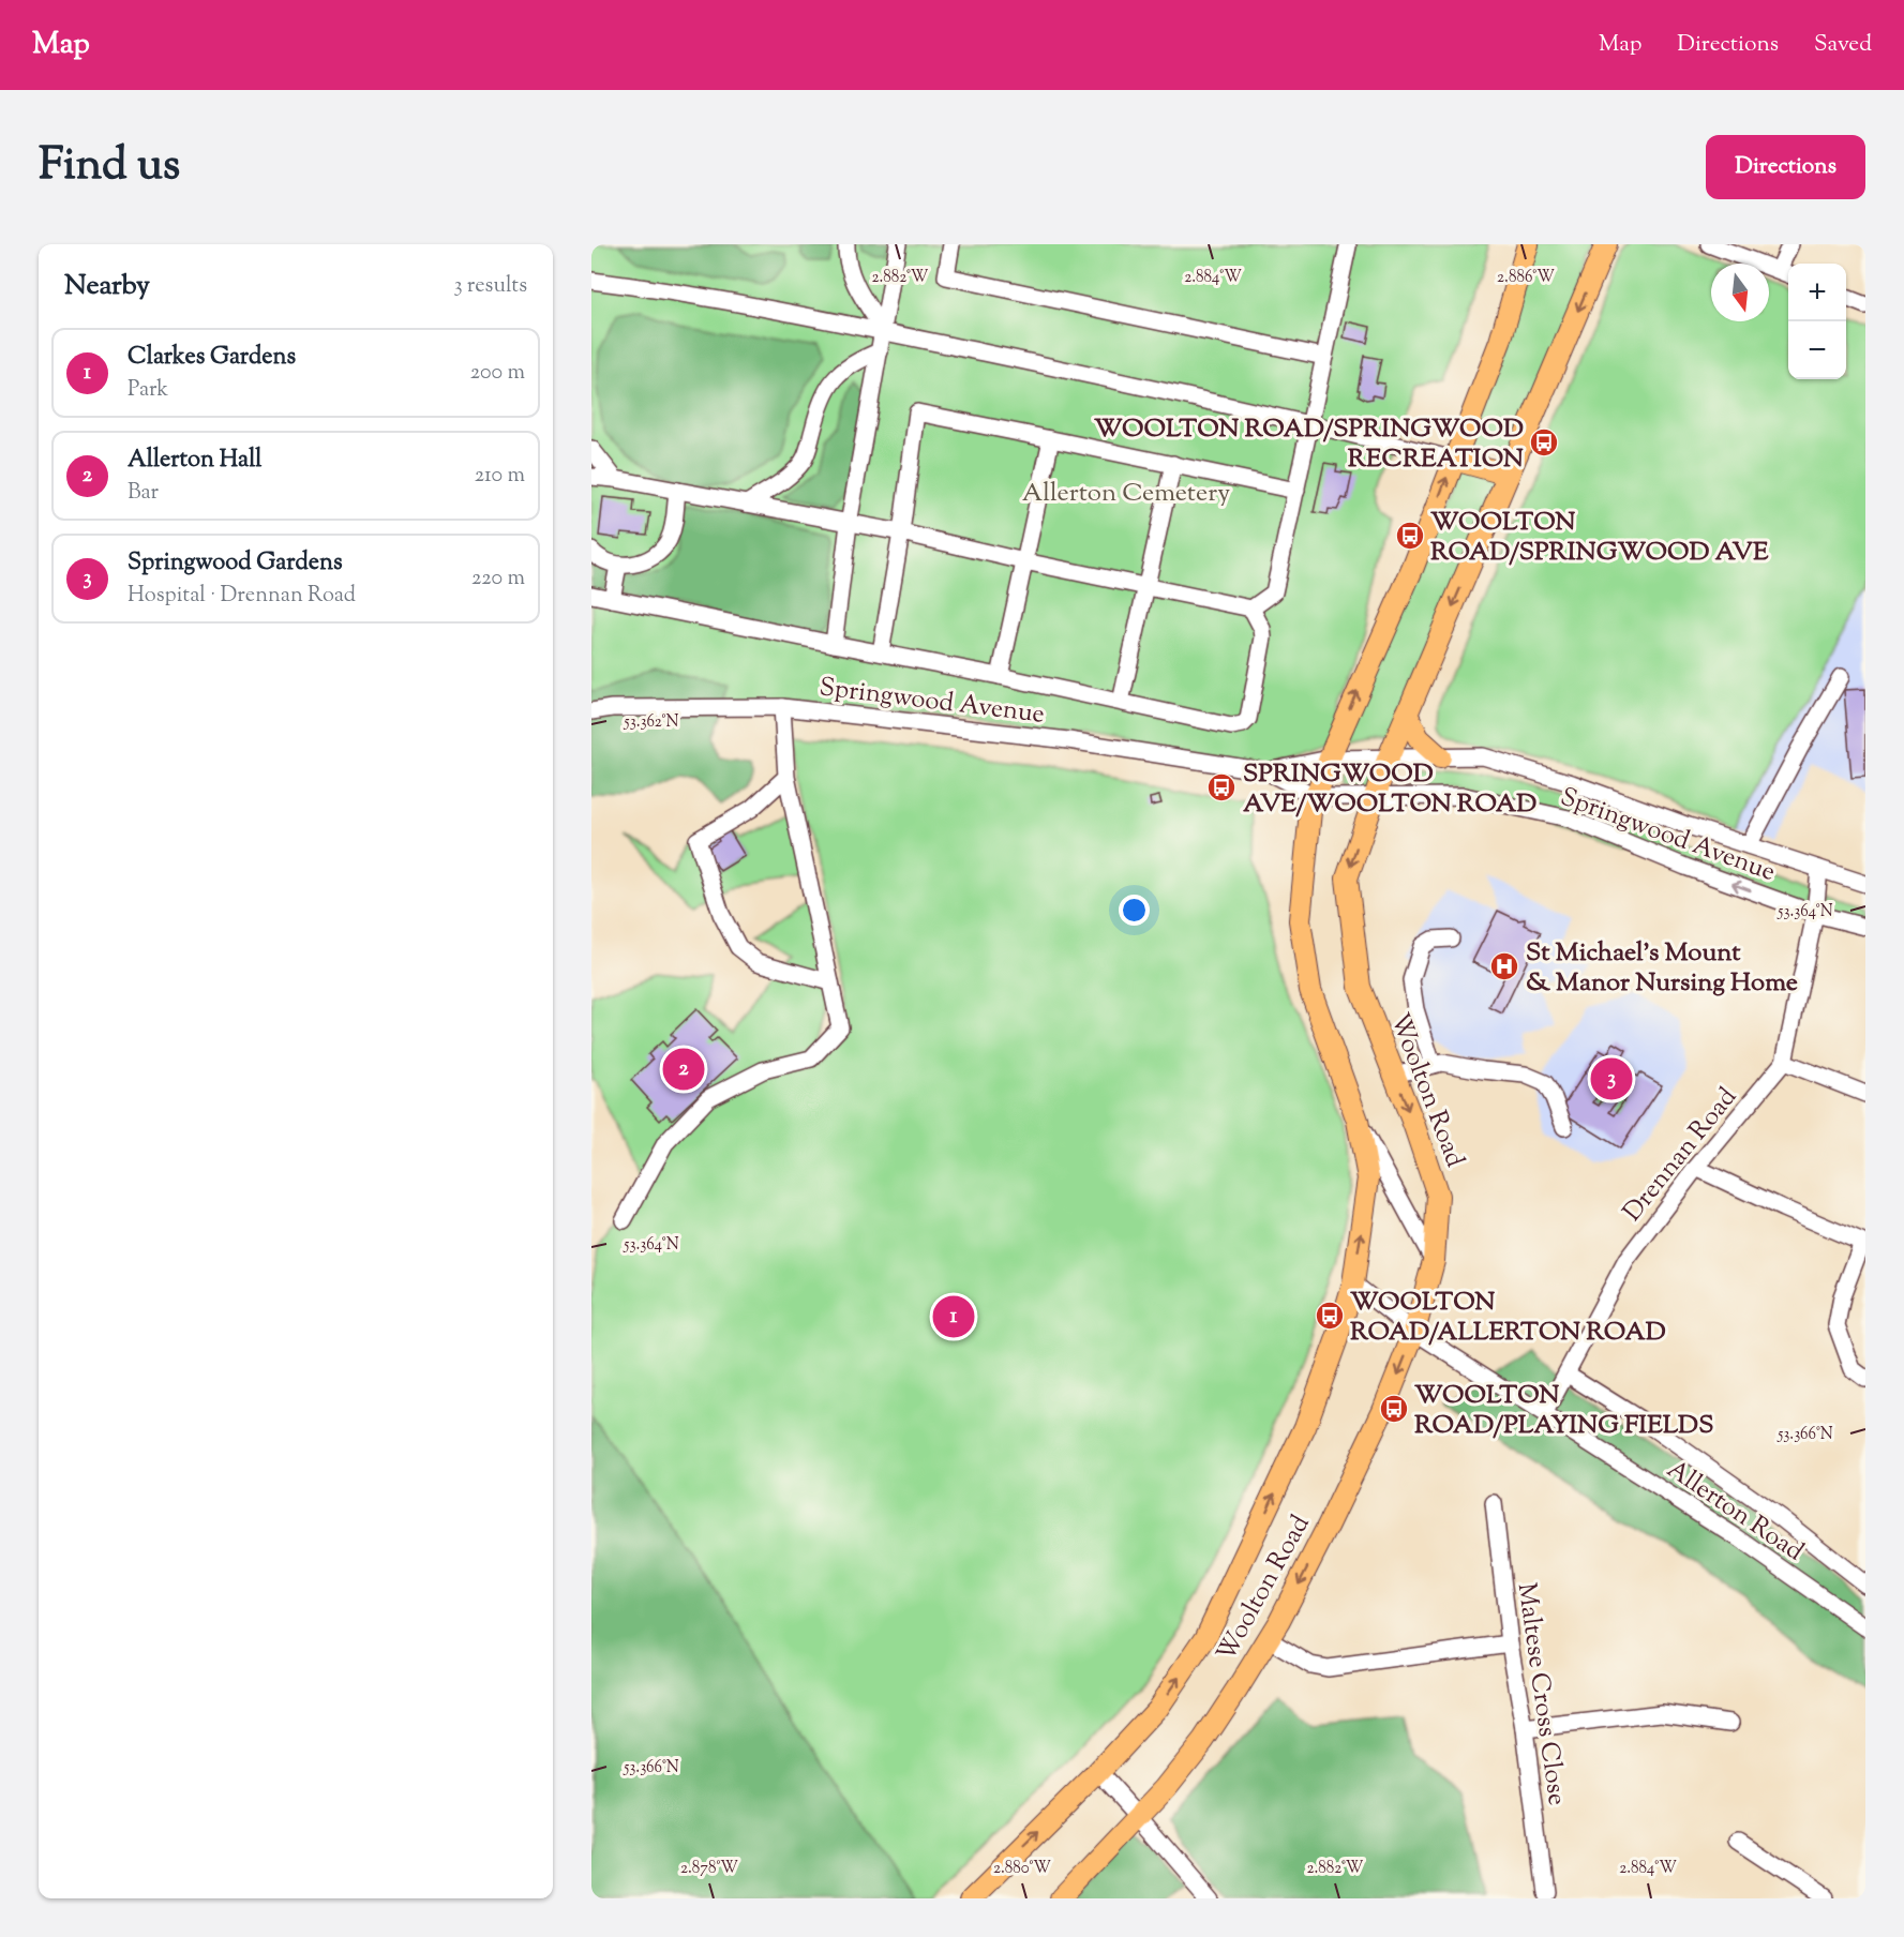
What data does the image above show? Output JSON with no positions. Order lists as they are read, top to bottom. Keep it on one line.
{"streets":{"main road":["Woolton Road"],"street":["Springwood Avenue","Drennan Road","Allerton Road","Maltese Cross Close"]},"crossings":[["Springwood Avenue","Woolton Road"],["Springwood Avenue","Drennan Road"],["Woolton Road","Allerton Road"],["Drennan Road","Allerton Road"]],"parks":["Allerton Cemetery"],"places":{"bus stop":["WOOLTON ROAD/SPRINGWOOD RECREATION","WOOLTON ROAD/SPRINGWOOD AVE","SPRINGWOOD AVE/WOOLTON ROAD","WOOLTON ROAD/ALLERTON ROAD","WOOLTON ROAD/PLAYING FIELDS"],"hospital":["St Michael's Mount & Manor Nursing Home"]},"north":"bottom","page":{"header":"Map","nav":["Map","Directions","Saved"],"title":"Find us","buttons":"Directions","heading":["Nearby","3 results"],"map_buttons":["+","−"],"list":[{"mark":"1","name":"Clarkes Gardens","note":"Park","value":"200 m"},{"mark":"2","name":"Allerton Hall","note":"Bar","value":"210 m"},{"mark":"3","name":"Springwood Gardens","note":"Hospital · Drennan Road","value":"220 m"}],"pins":["2","3","1"]},"coordinates":["2.882°W","2.884°W","2.886°W","53.362°N","53.364°N","53.366°N","2.878°W","2.880°W"]}
